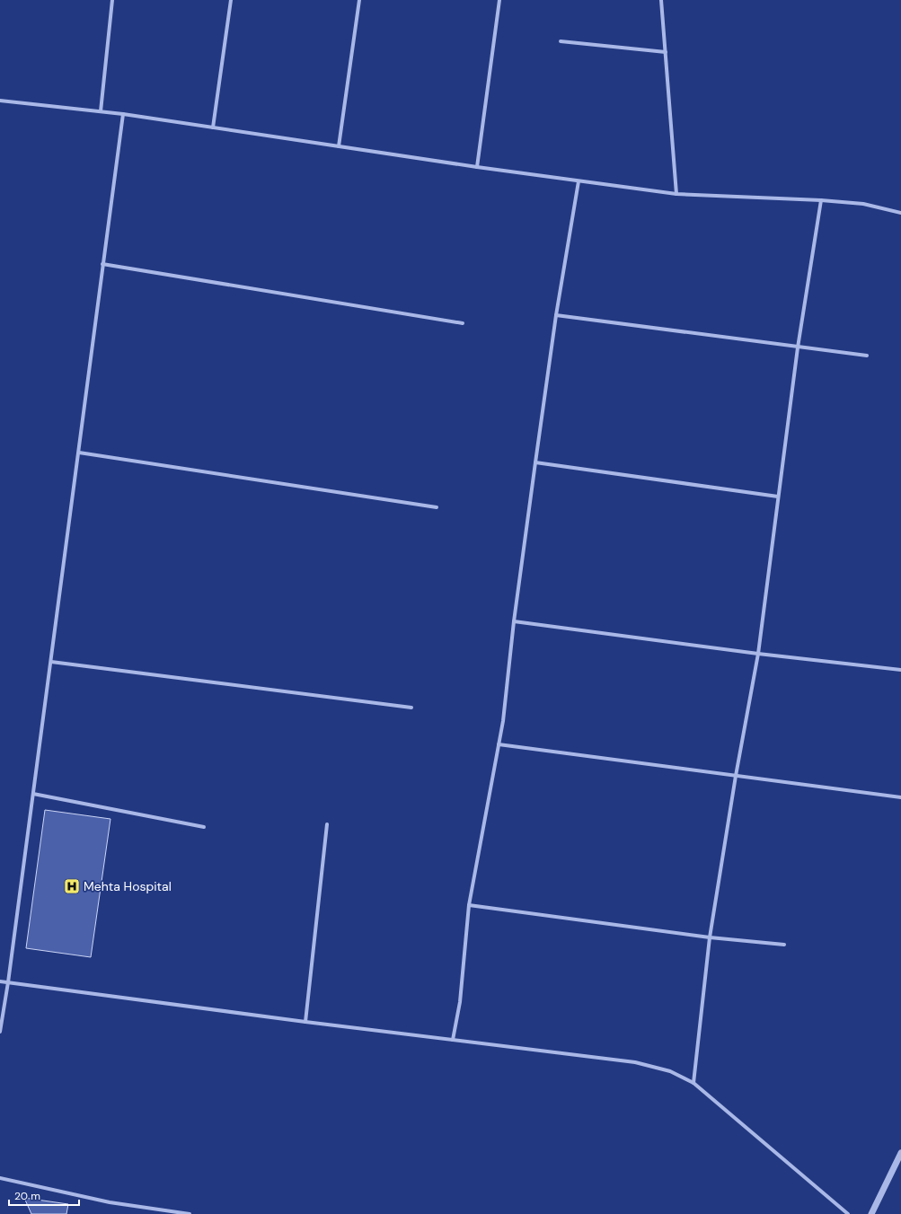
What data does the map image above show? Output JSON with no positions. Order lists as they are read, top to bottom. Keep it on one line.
{"places":{"hospital":["Mehta Hospital"]},"scale_bar":"20 m"}
